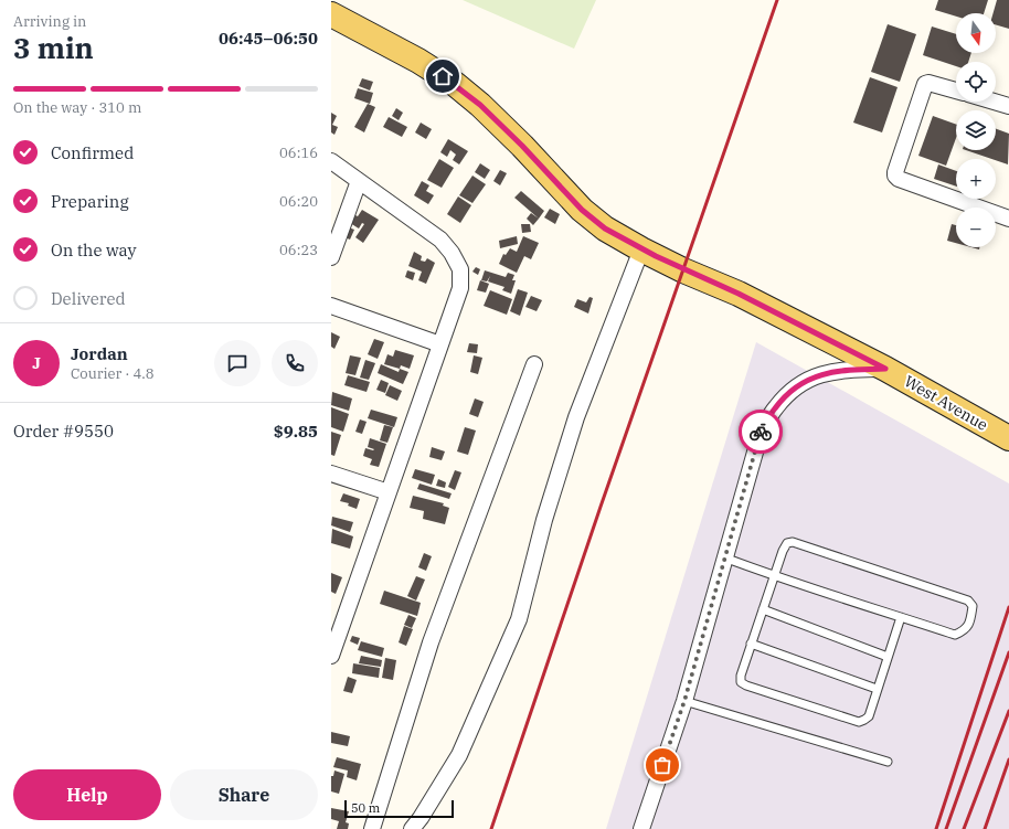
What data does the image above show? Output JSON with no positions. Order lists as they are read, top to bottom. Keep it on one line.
{"streets":{"main road":["West Avenue"]},"scale_bar":"50 m","north":"bottom","page":{"heading":["3 min","Arriving in","06:45–06:50"],"panel":["Jordan","Courier · 4.8","Order #9550","$9.85"],"map_buttons":["+","−"],"bar":"On the way · 310 m","list":[["Confirmed","06:16"],["Preparing","06:20"],["On the way","06:23"],"Delivered"],"round":"J","buttons":["Help","Share"],"scale":"50 m"}}
